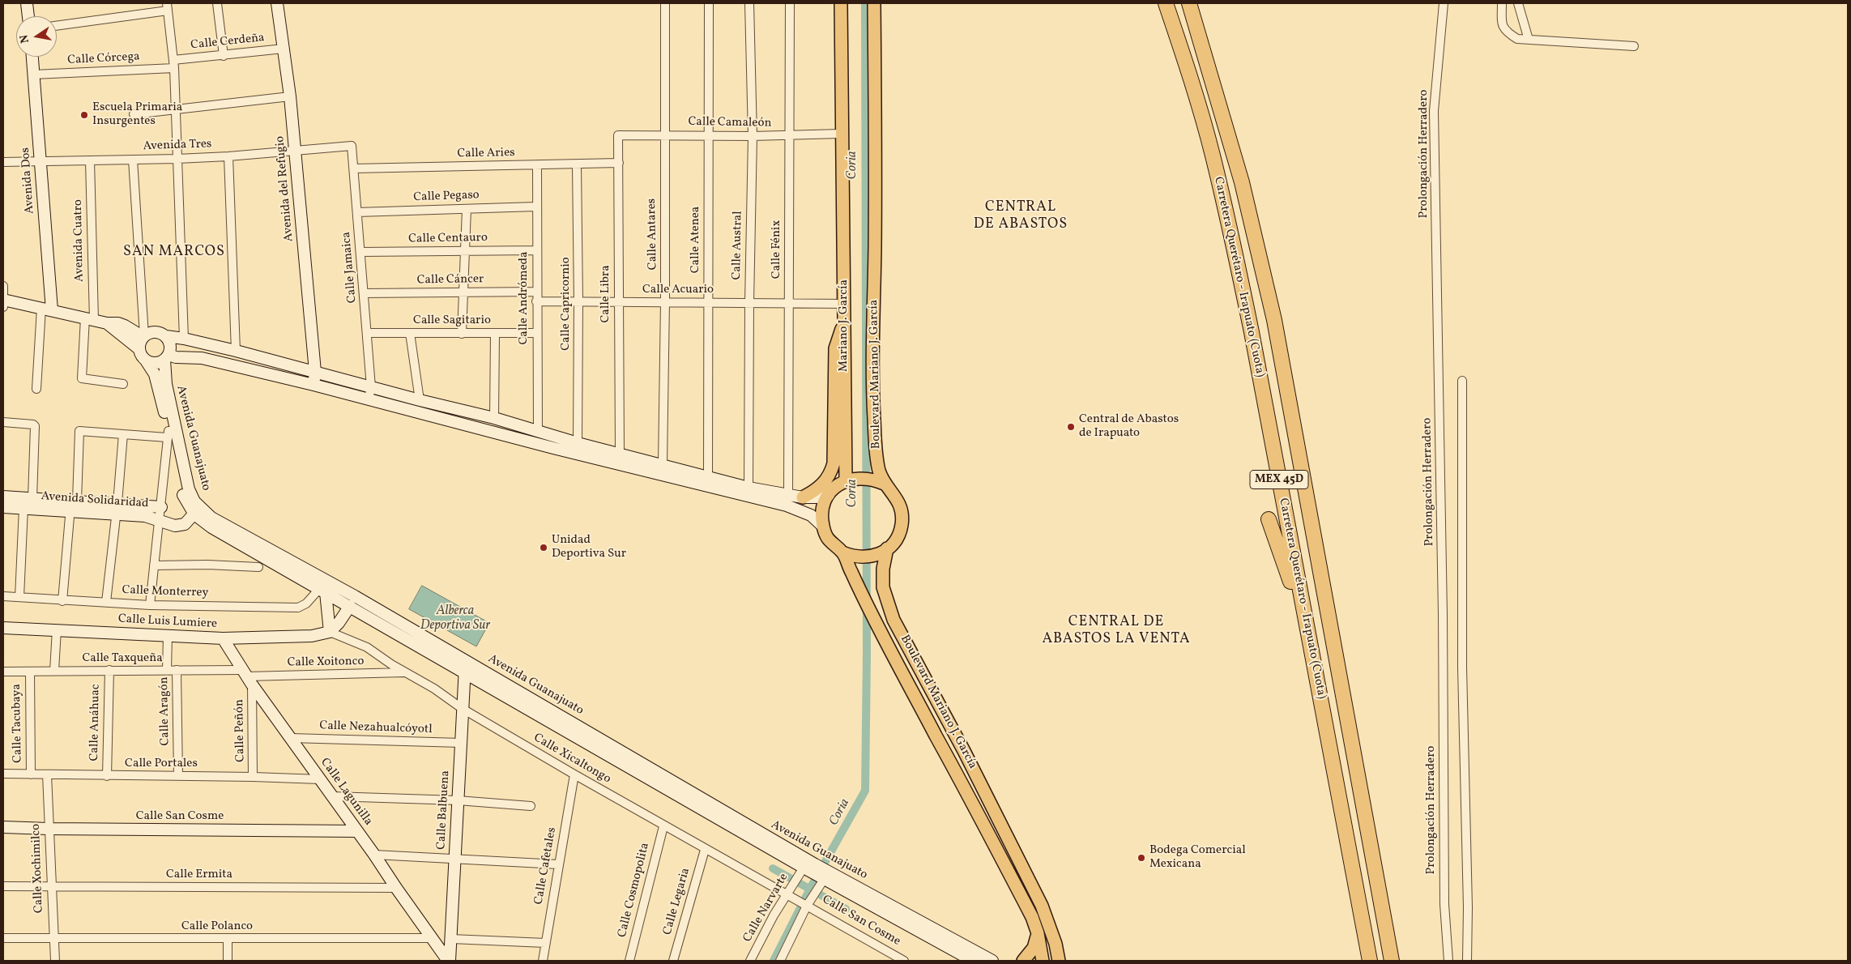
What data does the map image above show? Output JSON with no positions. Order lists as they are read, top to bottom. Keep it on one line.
{"streets":{"highway":["Carretera Querétaro - Irapuato (Cuota)","MEX 45D"],"main road":["Mariano J. García","Boulevard Mariano J. García"],"street":["Calle Cerdeña","Calle Córcega","Calle Camaleón","Avenida Tres","Calle Aries","Prolongación Herradero","Avenida Dos","Avenida del Refugio","Calle Pegaso","Calle Antares","Calle Centauro","Calle Atenea","Avenida Cuatro","Calle Austral","Calle Fénix","Calle Jamaica","Calle Cáncer","Calle Acuario","Calle Libra","Calle Andrómeda","Calle Capricornio","Calle Sagitario","Avenida Guanajuato","Avenida Solidaridad","Calle Monterrey","Calle Luis Lumiere","Calle Taxqueña","Calle Xoitonco","Calle Aragón","Calle Anáhuac","Calle Tacubaya","Calle Nezahualcóyotl","Calle Peñón","Calle Xicaltongo","Calle Portales","Calle Lagunilla","Calle Balbuena","Calle San Cosme","Calle Cafetales","Calle Xochimilco","Calle Ermita","Calle Cosmopolita","Calle Legaria","Calle Narvarte","Calle Polanco"]},"crossings":[["Calle Cerdeña","Calle Córcega"],["Calle Cerdeña","Avenida del Refugio"],["Calle Córcega","Avenida Dos"],["Calle Camaleón","Calle Antares"],["Calle Camaleón","Calle Atenea"],["Calle Camaleón","Calle Austral"],["Calle Camaleón","Calle Fénix"],["Calle Camaleón","Calle Libra"],["Calle Camaleón","Mariano J. García"],["Avenida Tres","Avenida Dos"],["Avenida Tres","Avenida del Refugio"],["Avenida Tres","Avenida Cuatro"],["Avenida Tres","Calle Jamaica"],["Calle Aries","Calle Jamaica"],["Calle Aries","Calle Libra"],["Calle Aries","Calle Andrómeda"],["Calle Aries","Calle Capricornio"],["Calle Pegaso","Calle Jamaica"],["Calle Pegaso","Calle Andrómeda"],["Calle Antares","Calle Acuario"],["Calle Centauro","Calle Jamaica"],["Calle Centauro","Calle Andrómeda"],["Calle Atenea","Calle Acuario"],["Calle Austral","Calle Acuario"],["Calle Fénix","Calle Acuario"],["Calle Jamaica","Calle Cáncer"],["Calle Jamaica","Calle Sagitario"],["Calle Cáncer","Calle Andrómeda"],["Calle Acuario","Calle Libra"],["Calle Acuario","Calle Andrómeda"],["Calle Acuario","Calle Capricornio"],["Calle Acuario","Mariano J. García"],["Calle Andrómeda","Calle Sagitario"],["Mariano J. García","Boulevard Mariano J. García"],["Avenida Guanajuato","Avenida Solidaridad"],["Avenida Guanajuato","Calle Monterrey"],["Avenida Guanajuato","Calle Balbuena"],["Avenida Guanajuato","Calle Narvarte"],["Calle Luis Lumiere","Calle Xicaltongo"],["Calle Luis Lumiere","Calle Lagunilla"],["Calle Taxqueña","Calle Xoitonco"],["Calle Taxqueña","Calle Aragón"],["Calle Taxqueña","Calle Anáhuac"],["Calle Taxqueña","Calle Tacubaya"],["Calle Taxqueña","Calle Peñón"],["Calle Taxqueña","Calle Lagunilla"],["Calle Xoitonco","Calle Peñón"],["Calle Xoitonco","Calle Xicaltongo"],["Calle Xoitonco","Calle Lagunilla"],["Calle Aragón","Calle Portales"],["Calle Anáhuac","Calle Portales"],["Calle Tacubaya","Calle Portales"],["Calle Nezahualcóyotl","Calle Lagunilla"],["Calle Nezahualcóyotl","Calle Balbuena"],["Calle Peñón","Calle Portales"],["Calle Peñón","Calle Lagunilla"],["Calle Xicaltongo","Calle Balbuena"],["Calle Xicaltongo","Calle San Cosme"],["Calle Xicaltongo","Calle Cafetales"],["Calle Xicaltongo","Calle Cosmopolita"],["Calle Xicaltongo","Calle Legaria"],["Calle Xicaltongo","Calle Narvarte"],["Calle Portales","Calle Lagunilla"],["Calle Portales","Calle Xochimilco"],["Calle Lagunilla","Calle Balbuena"],["Calle Lagunilla","Calle San Cosme"],["Calle Lagunilla","Calle Ermita"],["Calle Lagunilla","Calle Polanco"],["Calle San Cosme","Calle Xochimilco"],["Calle Xochimilco","Calle Ermita"],["Calle Xochimilco","Calle Polanco"]],"districts":["CENTRAL DE ABASTOS","SAN MARCOS","CENTRAL DE ABASTOS LA VENTA"],"water":["Coria","Alberca Deportiva Sur"],"places":["Escuela Primaria Insurgentes","Central de Abastos de Irapuato","Unidad Deportiva Sur","Bodega Comercial Mexicana"],"north":"left"}
